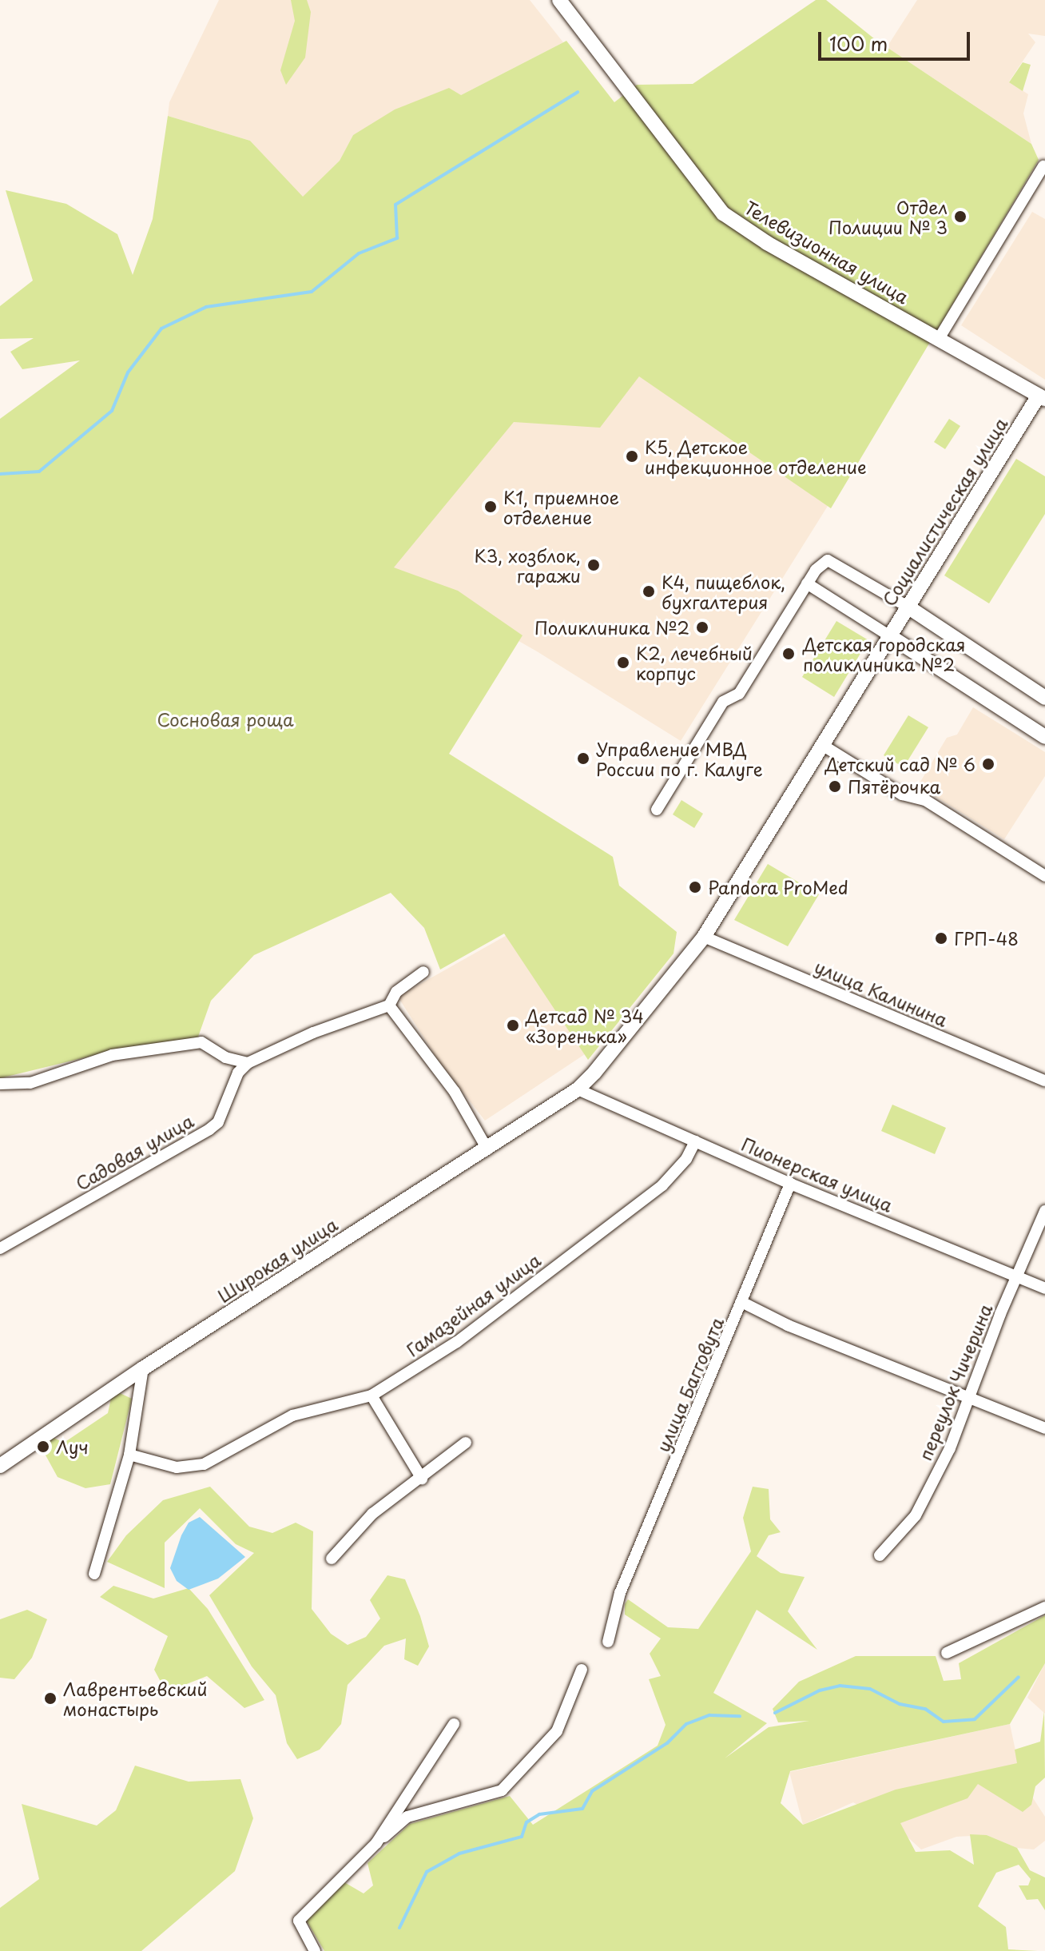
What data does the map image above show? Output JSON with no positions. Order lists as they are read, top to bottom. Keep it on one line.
{"streets":{"street":["Телевизионная улица","Социалистическая улица","улица Калинина","Садовая улица","Пионерская улица","Широкая улица","Гамазейная улица","переулок Чичерина","улица Багговута"]},"crossings":[["Телевизионная улица","Социалистическая улица"],["Социалистическая улица","улица Калинина"],["Социалистическая улица","Пионерская улица"],["Социалистическая улица","Широкая улица"],["Пионерская улица","Широкая улица"],["Пионерская улица","Гамазейная улица"],["Пионерская улица","переулок Чичерина"],["переулок Чичерина","улица Багговута"]],"parks":["Сосновая роща"],"places":["Отдел Полиции № 3","К5, Детское инфекционное отделение","К1, приемное отделение","К3, хозблок, гаражи","К4, пищеблок, бухгалтерия","Поликлиника №2","Детская городская поликлиника №2","К2, лечебный корпус","Управление МВД России по г. Калуге","Детский сад № 6","Пятёрочка","Pandora ProMed","ГРП-48","Детсад № 34 «Зоренька»","Луч","Лаврентьевский монастырь"],"scale_bar":"100 m"}
